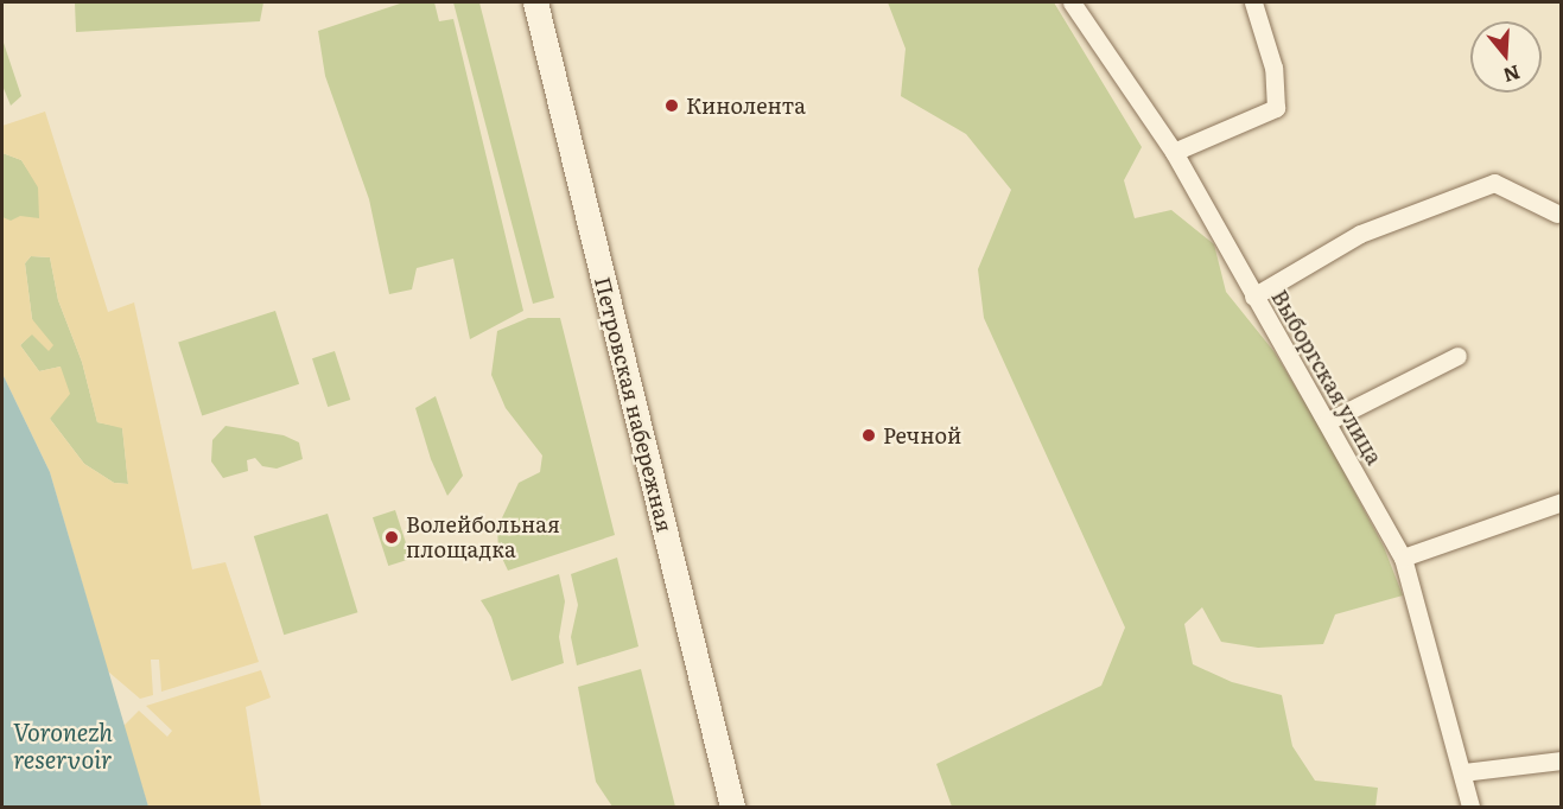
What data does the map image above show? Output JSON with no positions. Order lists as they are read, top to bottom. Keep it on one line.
{"streets":{"main road":["Петровская набережная"],"street":["Выборгская улица"]},"water":["Voronezh reservoir"],"places":["Кинолента","Речной","Волейбольная площадка"],"north":"bottom"}
